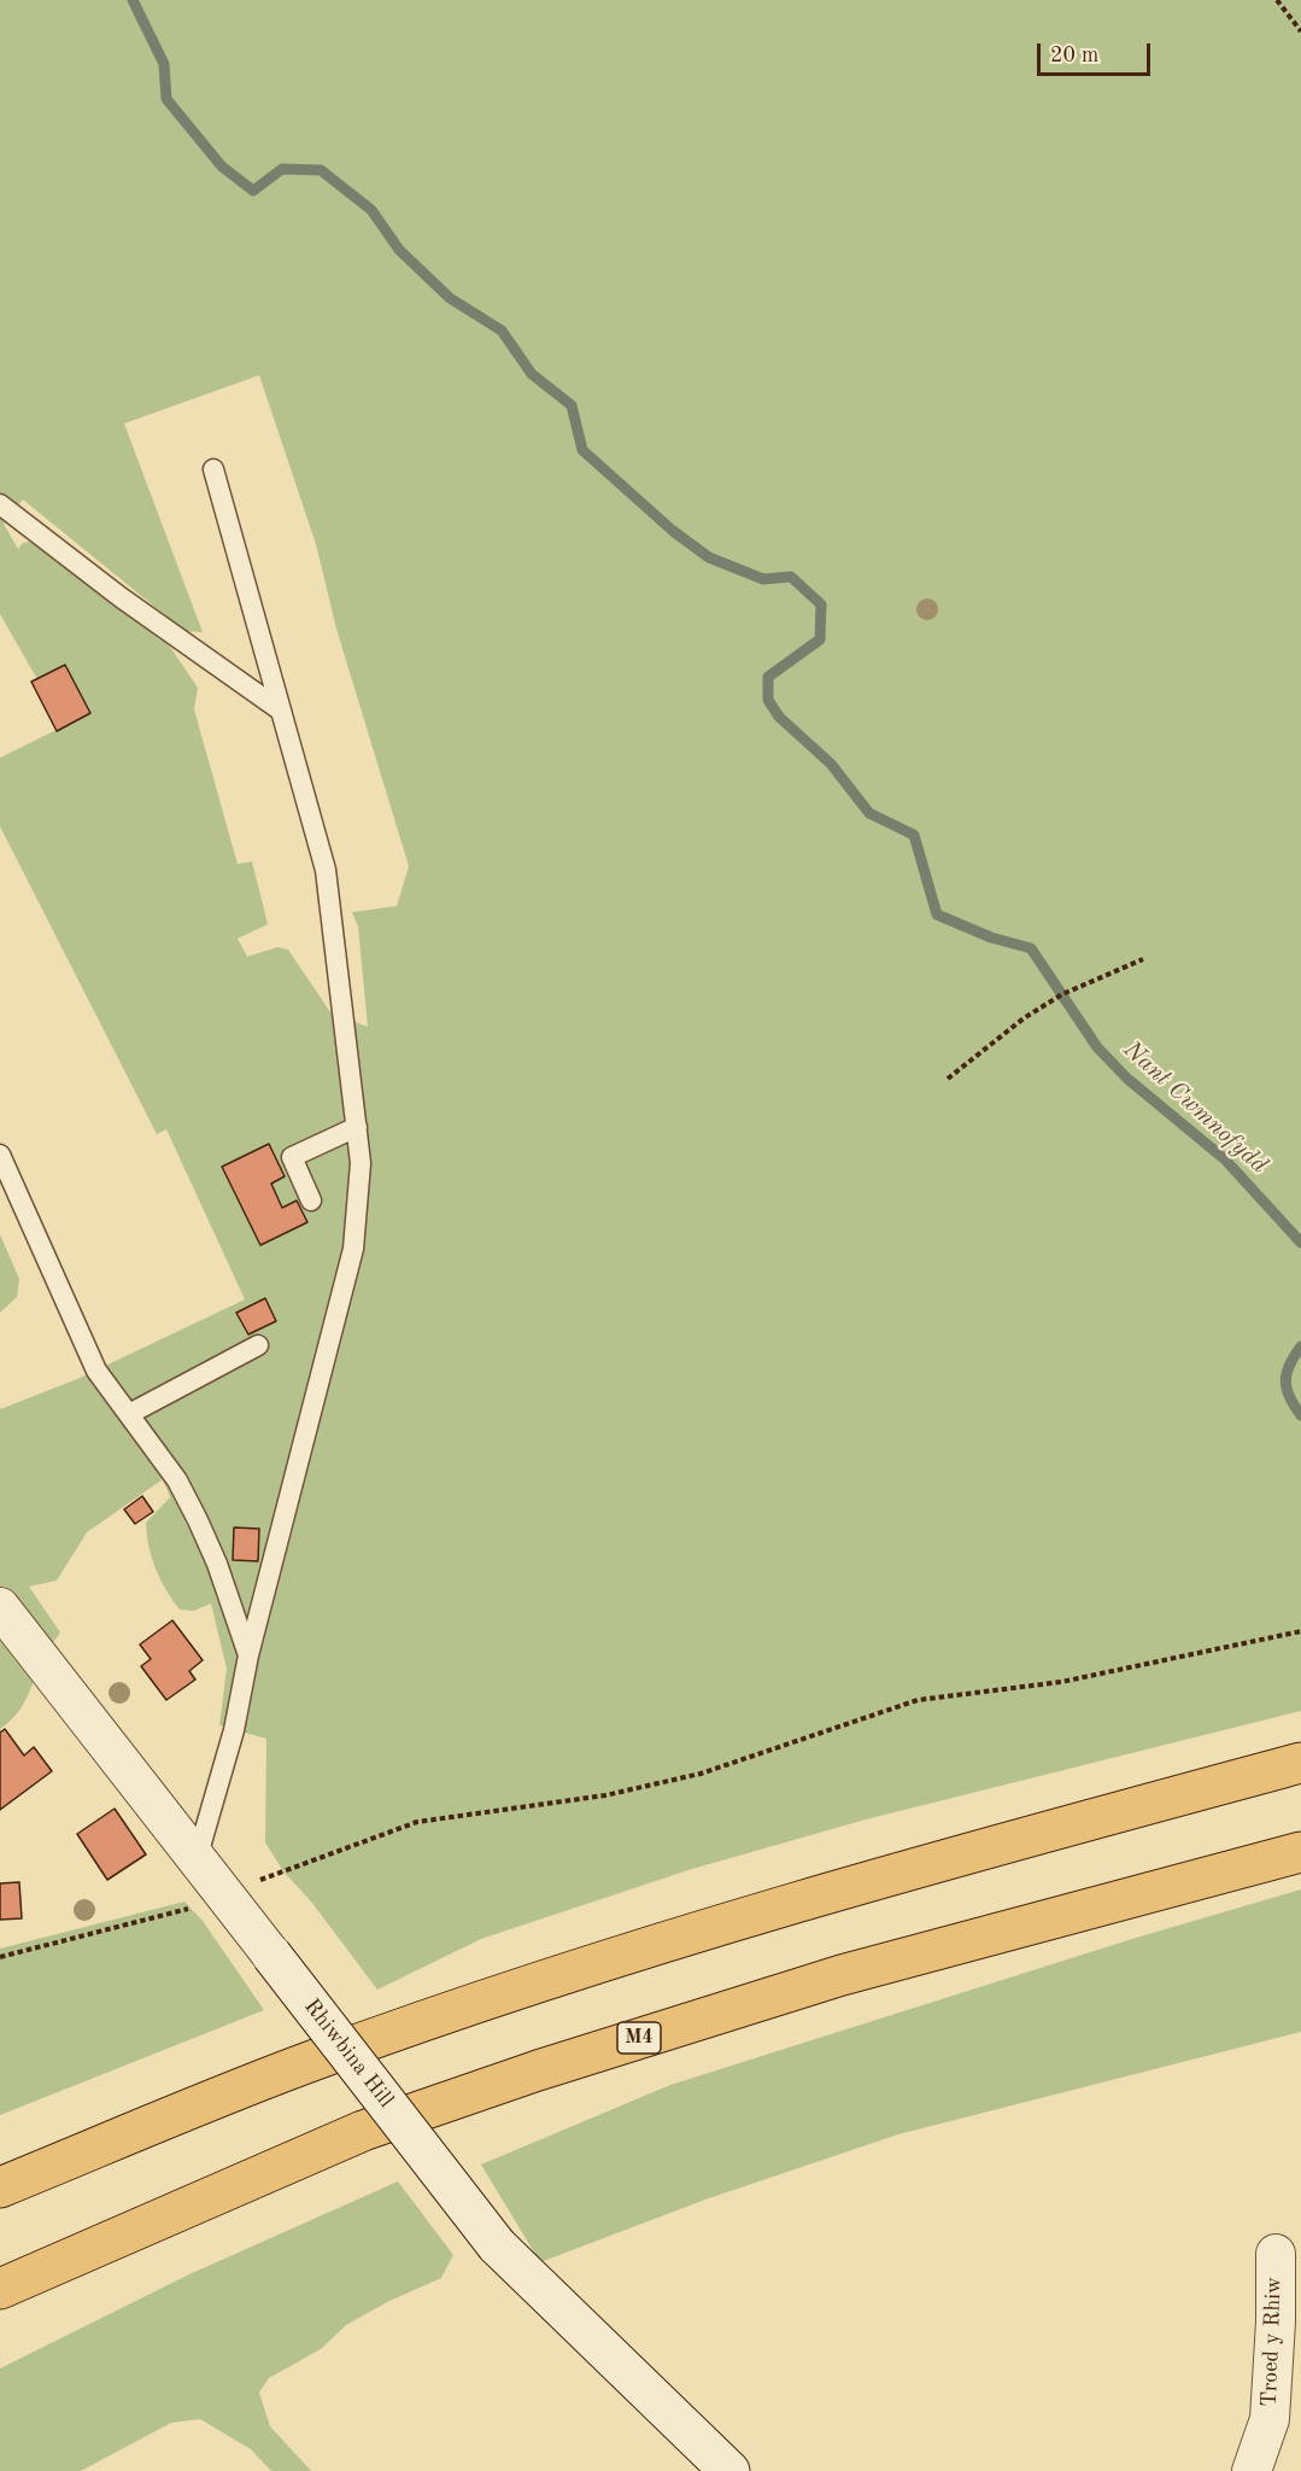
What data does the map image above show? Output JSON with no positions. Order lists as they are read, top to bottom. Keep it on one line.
{"streets":{"highway":["M4"],"street":["Rhiwbina Hill","Troed y Rhiw"]},"water":["Nant Cwmnofydd"],"scale_bar":"20 m"}
